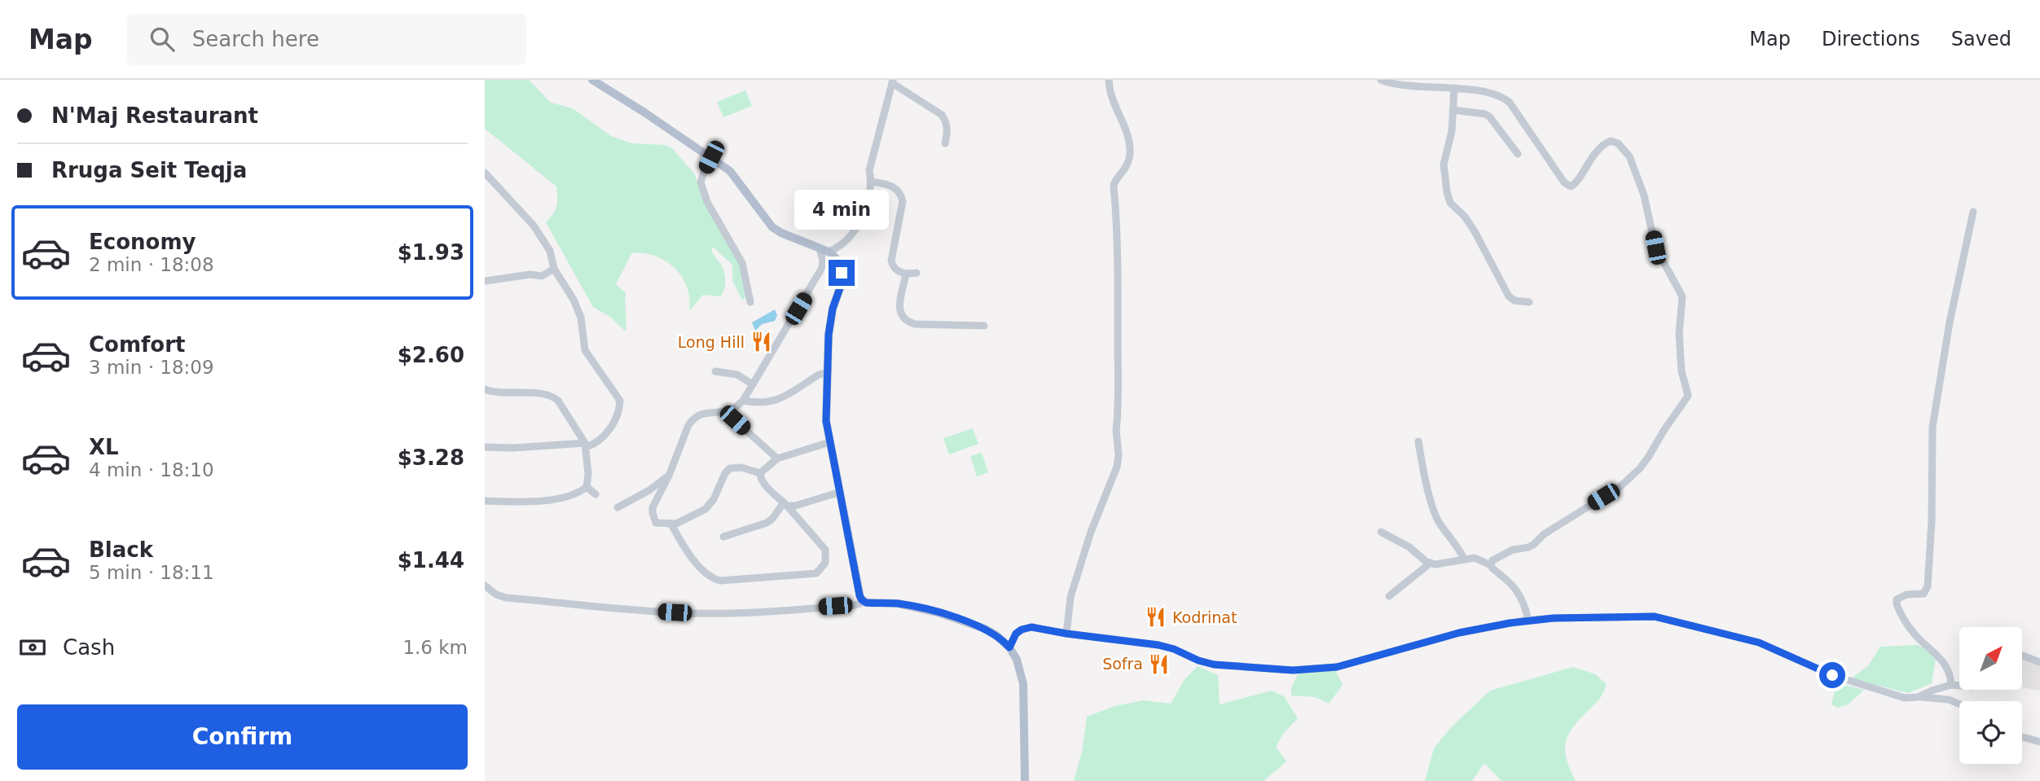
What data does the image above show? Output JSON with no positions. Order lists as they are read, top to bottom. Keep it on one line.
{"places":{"restaurant":["Long Hill","Kodrinat","Sofra"]},"north":"top right","page":{"header":"Map","search":"Search here","nav":["Map","Directions","Saved"],"banner":["N'Maj Restaurant","Rruga Seit Teqja"],"bubble":"4 min","list":[{"name":"Economy","note":"2 min · 18:08","value":"$1.93"},{"name":"Comfort","note":"3 min · 18:09","value":"$2.60"},{"name":"XL","note":"4 min · 18:10","value":"$3.28"},{"name":"Black","note":"5 min · 18:11","value":"$1.44"}],"pay":["Cash","1.6 km"],"buttons":"Confirm"}}
